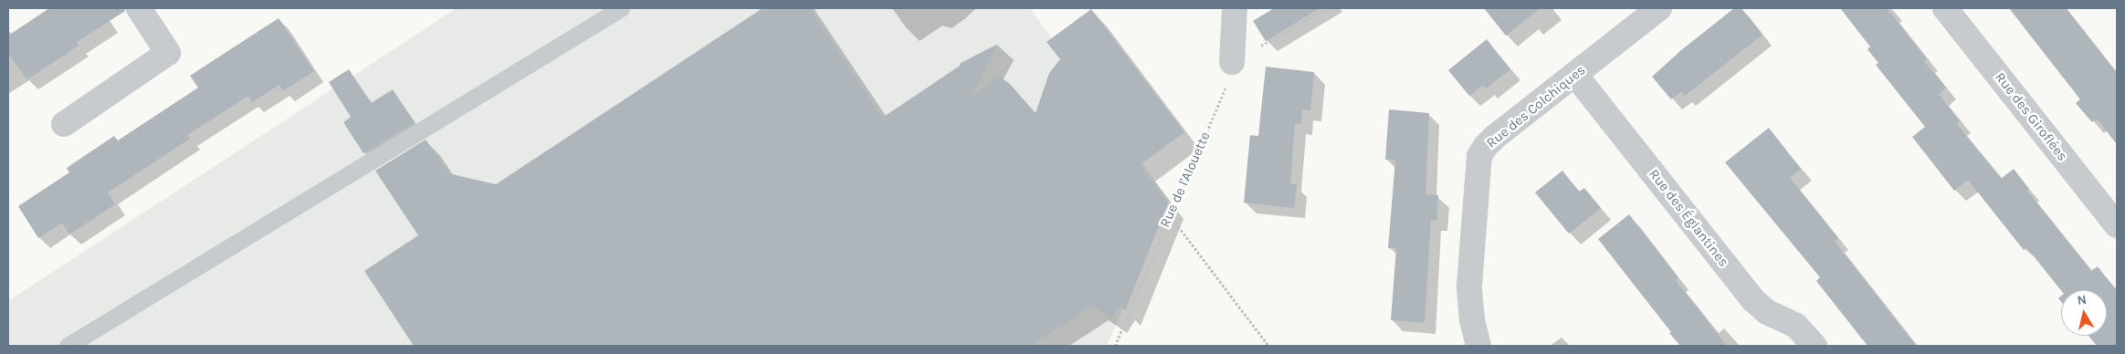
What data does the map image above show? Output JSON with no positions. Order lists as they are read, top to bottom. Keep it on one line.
{"streets":{"street":["Rue des Colchiques","Rue des Giroflées","Rue des Églantines"],"path":["Rue de l'Alouette"]},"crossings":[["Rue des Colchiques","Rue des Églantines"]],"north":"top"}
